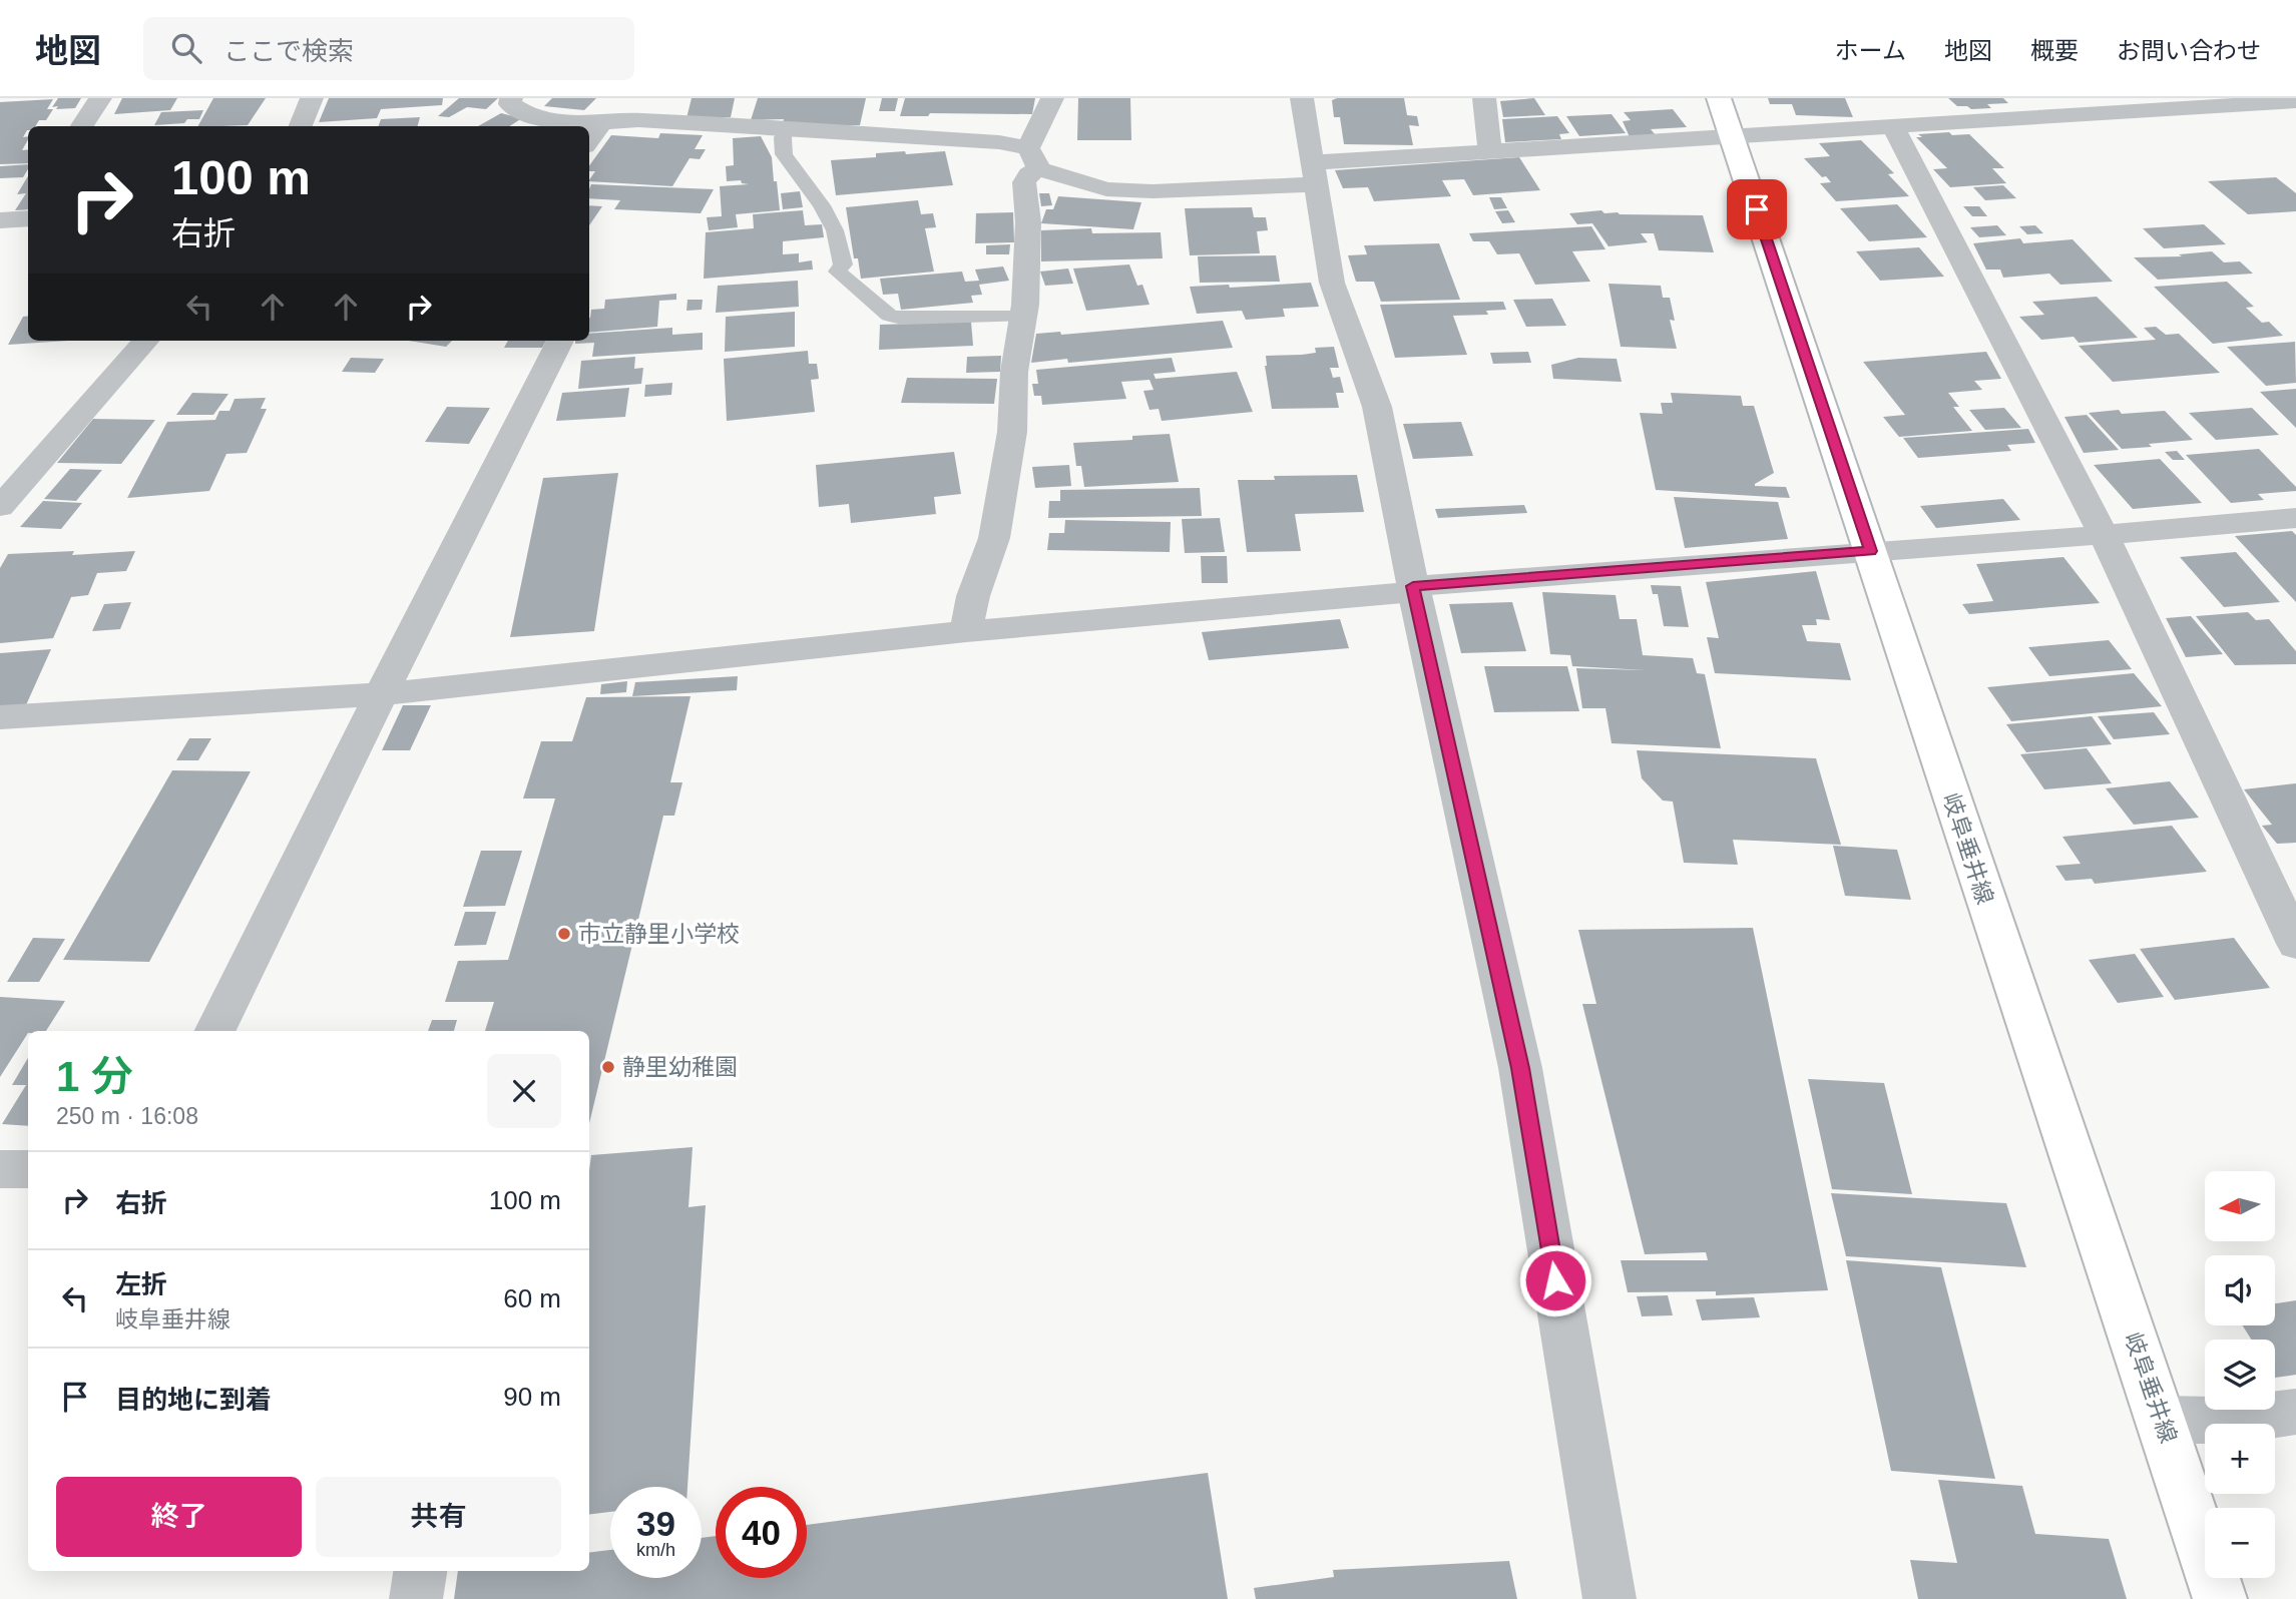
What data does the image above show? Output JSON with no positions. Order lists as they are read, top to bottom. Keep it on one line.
{"streets":{"main road":["岐阜垂井線"]},"places":["市立静里小学校","静里幼稚園"],"north":"left","page":{"header":"地図","search":"ここで検索","nav":["ホーム","地図","概要","お問い合わせ"],"turn":["100 m","右折"],"heading":["1 分","250 m · 16:08"],"list":[{"name":"右折","value":"100 m"},{"name":"左折","note":"岐阜垂井線","value":"60 m"},{"name":"目的地に到着","value":"90 m"}],"map_buttons":["+","−"],"buttons":["終了","共有"],"speed":"39 km/h","limit":"40"}}
